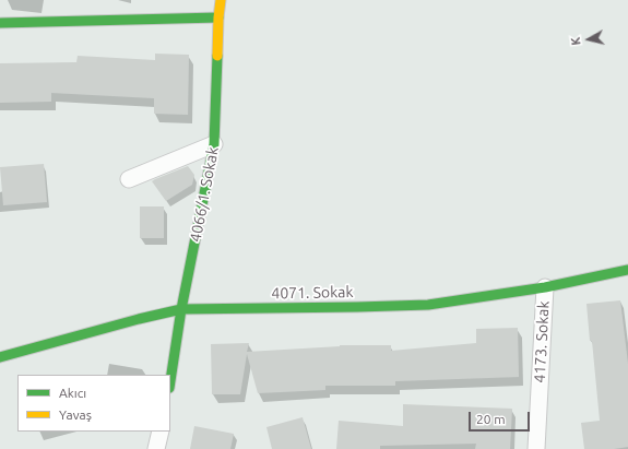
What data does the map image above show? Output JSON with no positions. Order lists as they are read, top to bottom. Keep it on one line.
{"streets":{"street":["4066/1. Sokak","4071. Sokak","4173. Sokak"]},"crossings":[["4066/1. Sokak","4071. Sokak"],["4071. Sokak","4173. Sokak"]],"legend":["Akıcı","Yavaş"],"scale_bar":"20 m","north":"left"}
